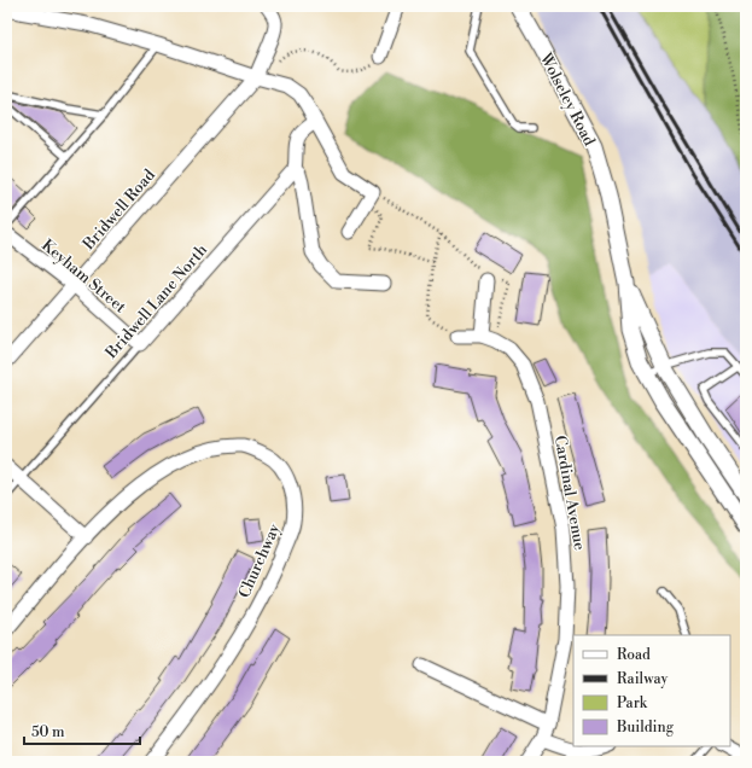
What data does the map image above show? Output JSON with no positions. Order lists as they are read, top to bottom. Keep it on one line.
{"streets":{"street":["Wolseley Road","Bridwell Road","Keyham Street","Bridwell Lane North","Cardinal Avenue","Churchway"]},"crossings":[["Bridwell Road","Keyham Street"],["Keyham Street","Bridwell Lane North"]],"legend":["Road","Railway","Park","Building"],"scale_bar":"50 m"}
